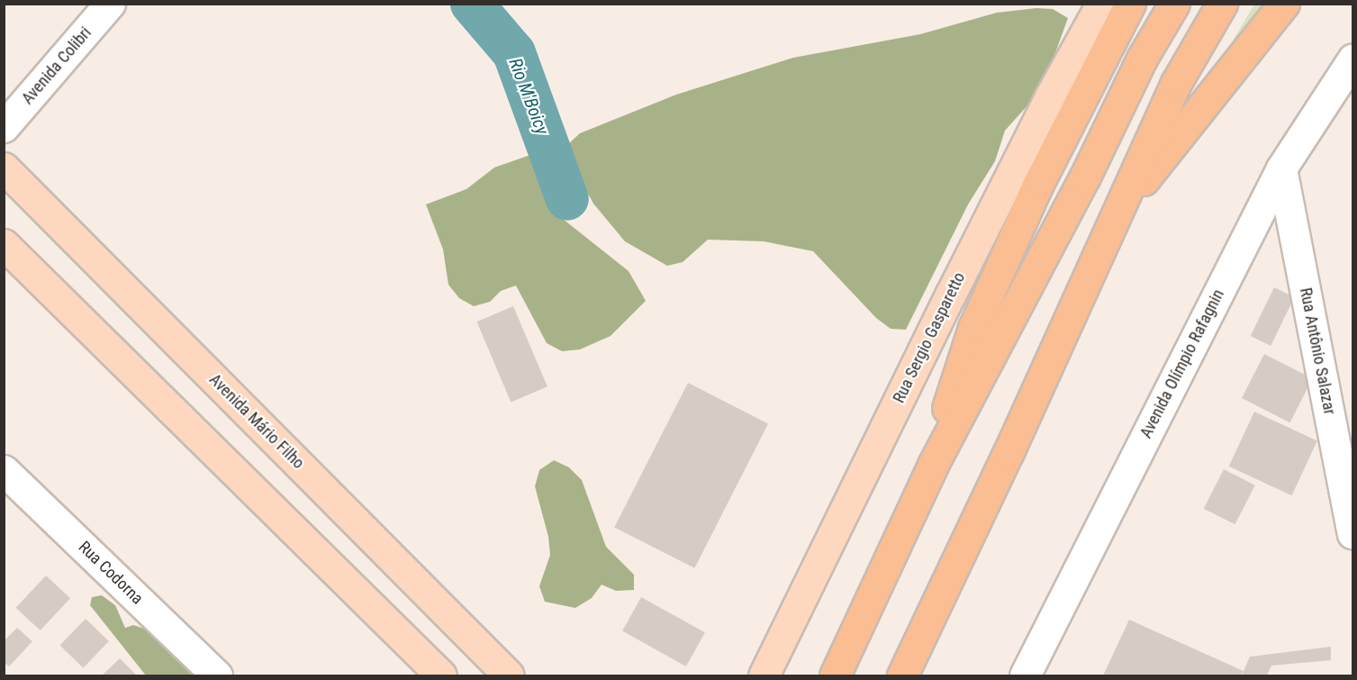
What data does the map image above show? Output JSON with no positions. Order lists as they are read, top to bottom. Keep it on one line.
{"streets":{"main road":["Rua Sergio Gasparetto","Avenida Mário Filho"],"street":["Avenida Colibri","Rua Antônio Salazar","Avenida Olímpio Rafagnin","Rua Codorna"]},"crossings":[["Rua Antônio Salazar","Avenida Olímpio Rafagnin"]],"water":["Rio M'Boicy"]}
